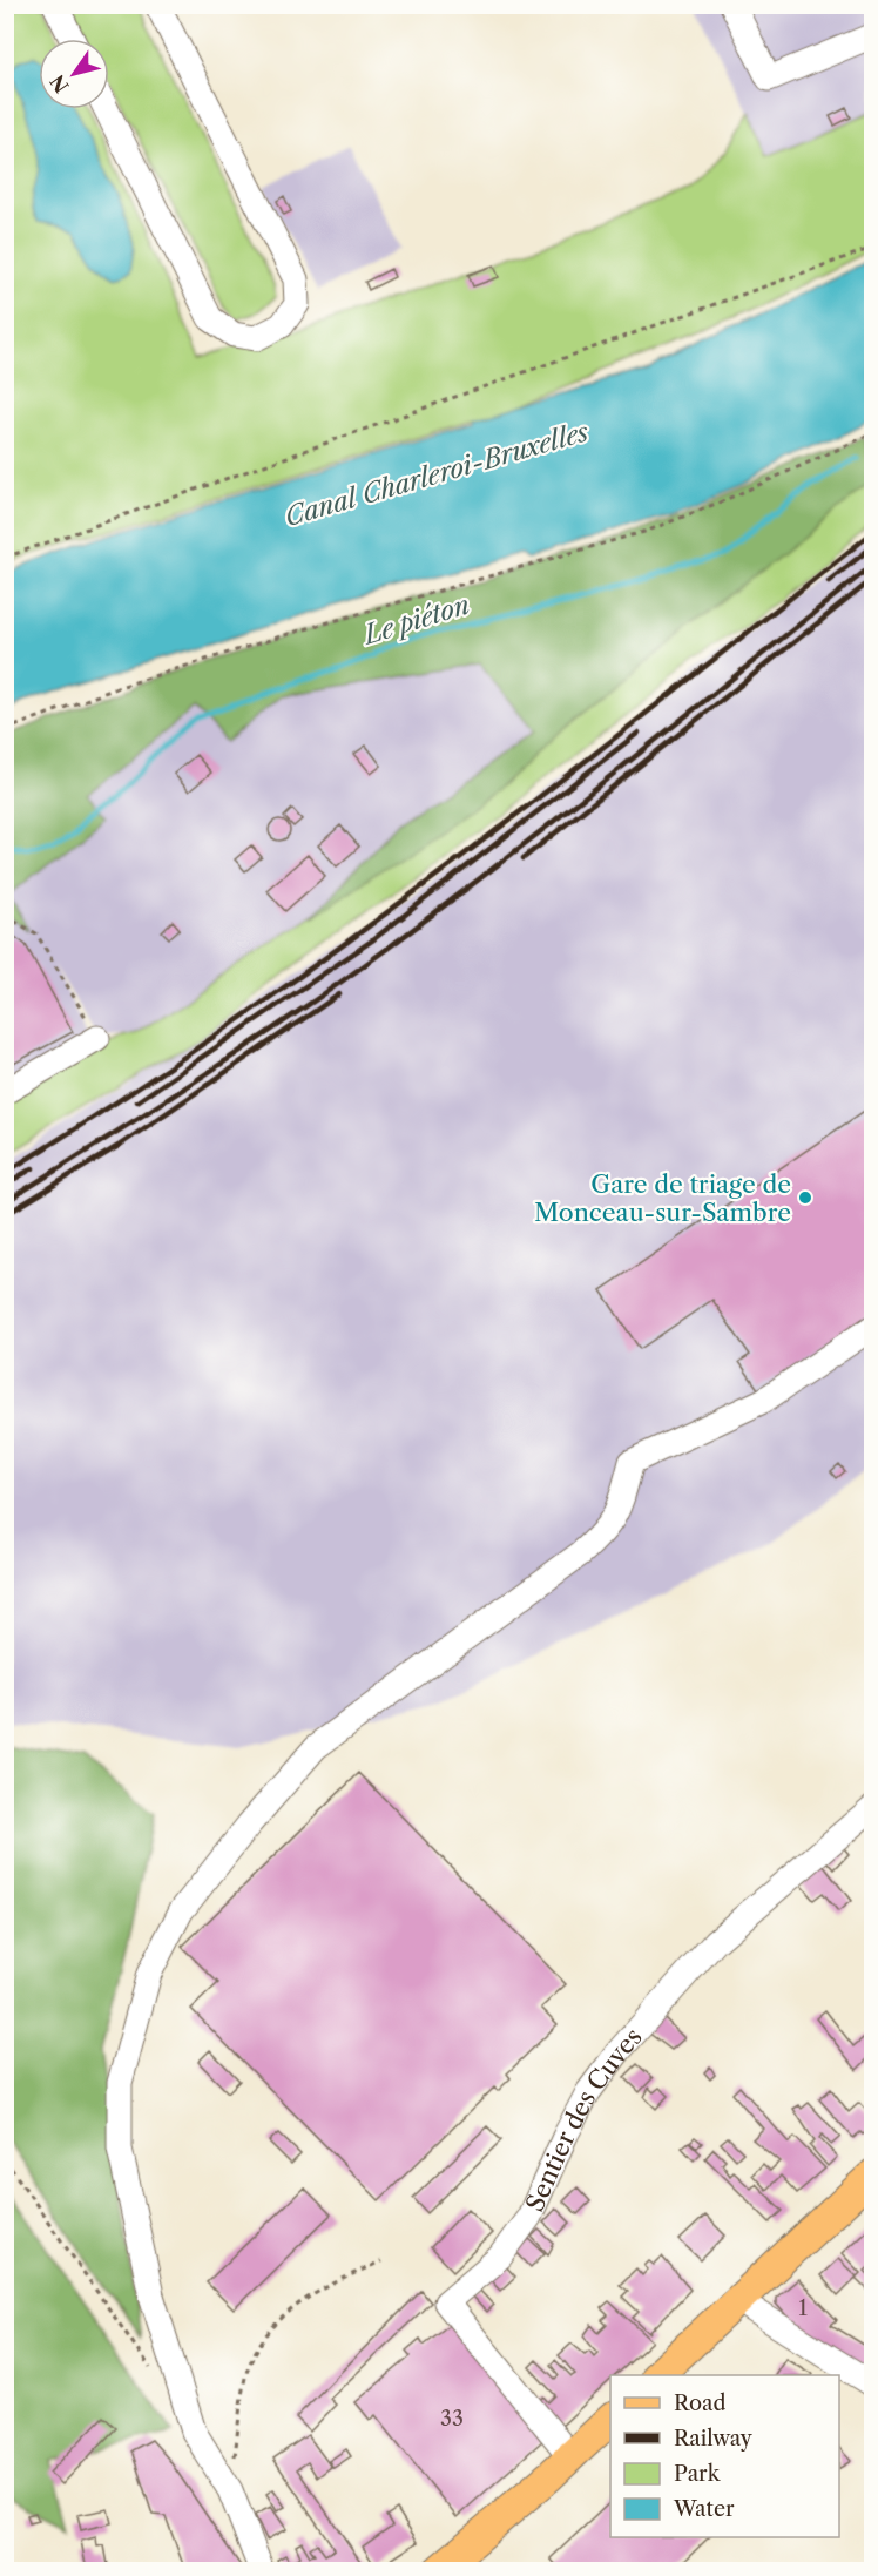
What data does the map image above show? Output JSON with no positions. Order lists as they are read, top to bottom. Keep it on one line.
{"streets":{"street":["Sentier des Cuves"]},"water":["Canal Charleroi-Bruxelles","Le piéton"],"places":["Gare de triage de Monceau-sur-Sambre"],"house_numbers":["1","33"],"legend":["Road","Railway","Park","Water"],"north":"bottom left"}
